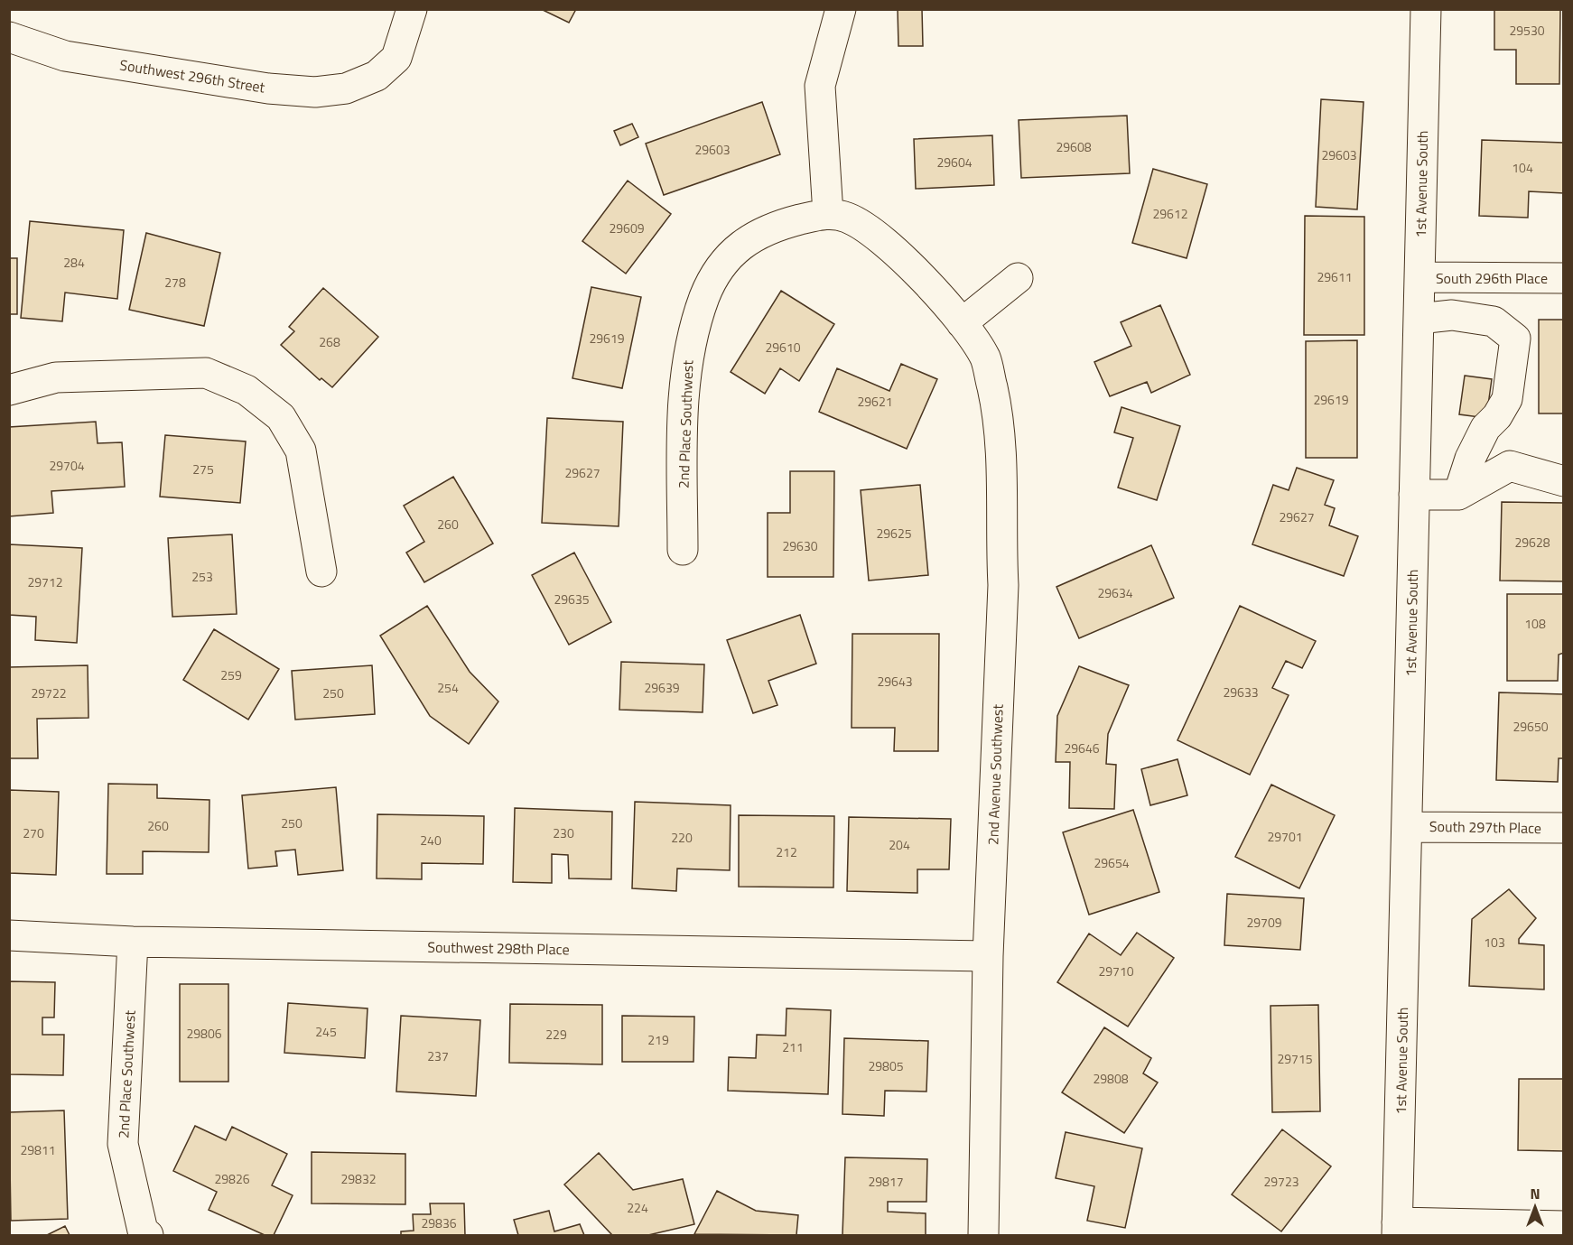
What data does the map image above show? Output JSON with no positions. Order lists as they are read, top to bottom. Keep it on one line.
{"streets":{"street":["Southwest 296th Street","1st Avenue South","South 296th Place","2nd Place Southwest","2nd Avenue Southwest","South 297th Place","Southwest 298th Place"]},"crossings":[["1st Avenue South","South 296th Place"],["1st Avenue South","South 297th Place"],["2nd Place Southwest","2nd Avenue Southwest"],["2nd Place Southwest","Southwest 298th Place"],["2nd Avenue Southwest","Southwest 298th Place"]],"house_numbers":["29530","29608","29603","29603","29604","104","29612","29609","284","29611","278","29619","268","29610","29619","29621","29704","275","29627","29627","260","29625","29628","29630","253","29712","29634","29635","108","259","29643","254","29639","29633","29722","250","29650","29646","250","260","270","230","29701","220","240","204","212","29654","29709","103","29710","245","29806","229","219","211","237","29715","29805","29808","29811","29826","29832","29817","29723","224","29836"],"north":"top"}
